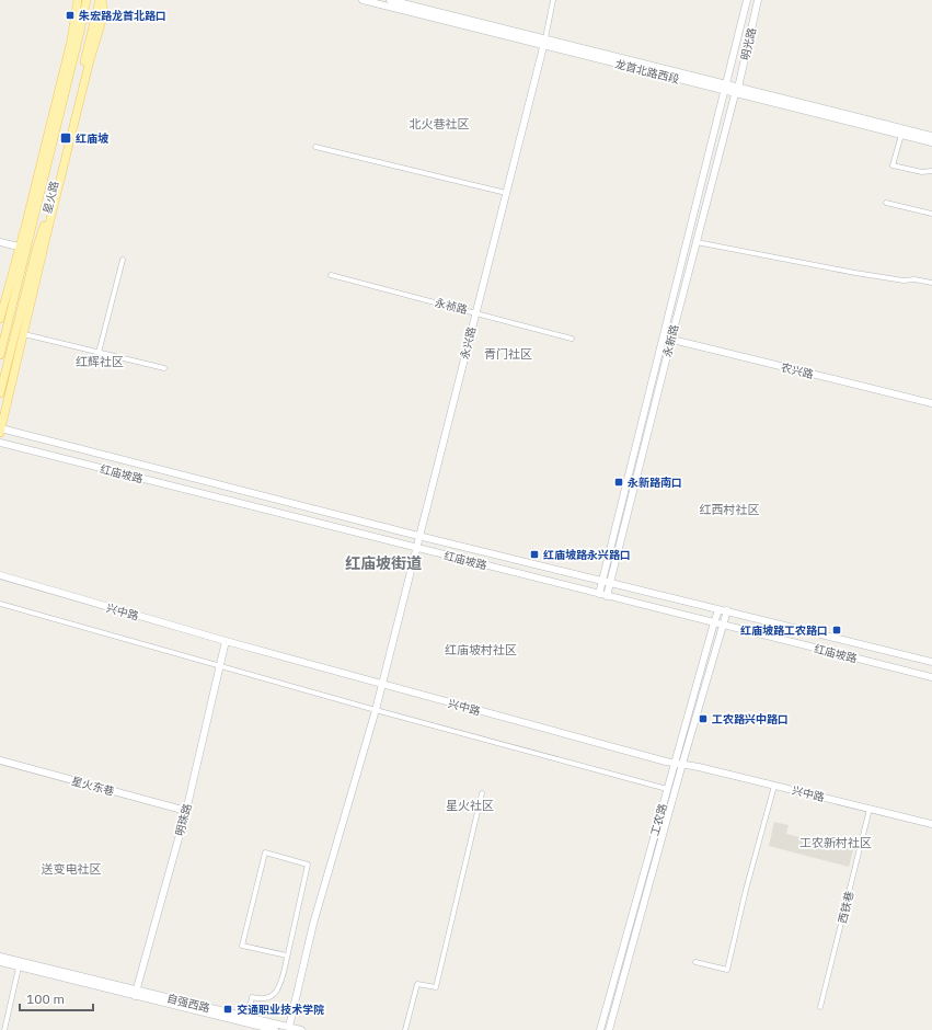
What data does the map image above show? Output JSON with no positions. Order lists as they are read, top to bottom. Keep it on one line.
{"streets":{"main road":["明光路","龙首北路西段","星火路","永新路","永兴路","农兴路","红庙坡路","兴中路","星火东巷","明珠路","工农路","自强西路"],"street":["永祯路","西铁巷"]},"crossings":[["明光路","龙首北路西段"],["明光路","永新路"],["龙首北路西段","永新路"],["龙首北路西段","永兴路"],["永祯路","永兴路"],["永新路","农兴路"],["永新路","红庙坡路"],["永兴路","红庙坡路"],["永兴路","兴中路"],["永兴路","自强西路"],["红庙坡路","工农路"],["兴中路","明珠路"],["兴中路","工农路"],["兴中路","西铁巷"],["星火东巷","明珠路"],["明珠路","自强西路"]],"districts":["北火巷社区","青门社区","红辉社区","红西村社区","红庙坡街道","红庙坡村社区","星火社区","工农新村社区","送变电社区"],"places":{"transit":["朱宏路龙首北路口","红庙坡","永新路南口","红庙坡路永兴路口","红庙坡路工农路口","工农路兴中路口","交通职业技术学院"]},"scale_bar":"100 m"}
